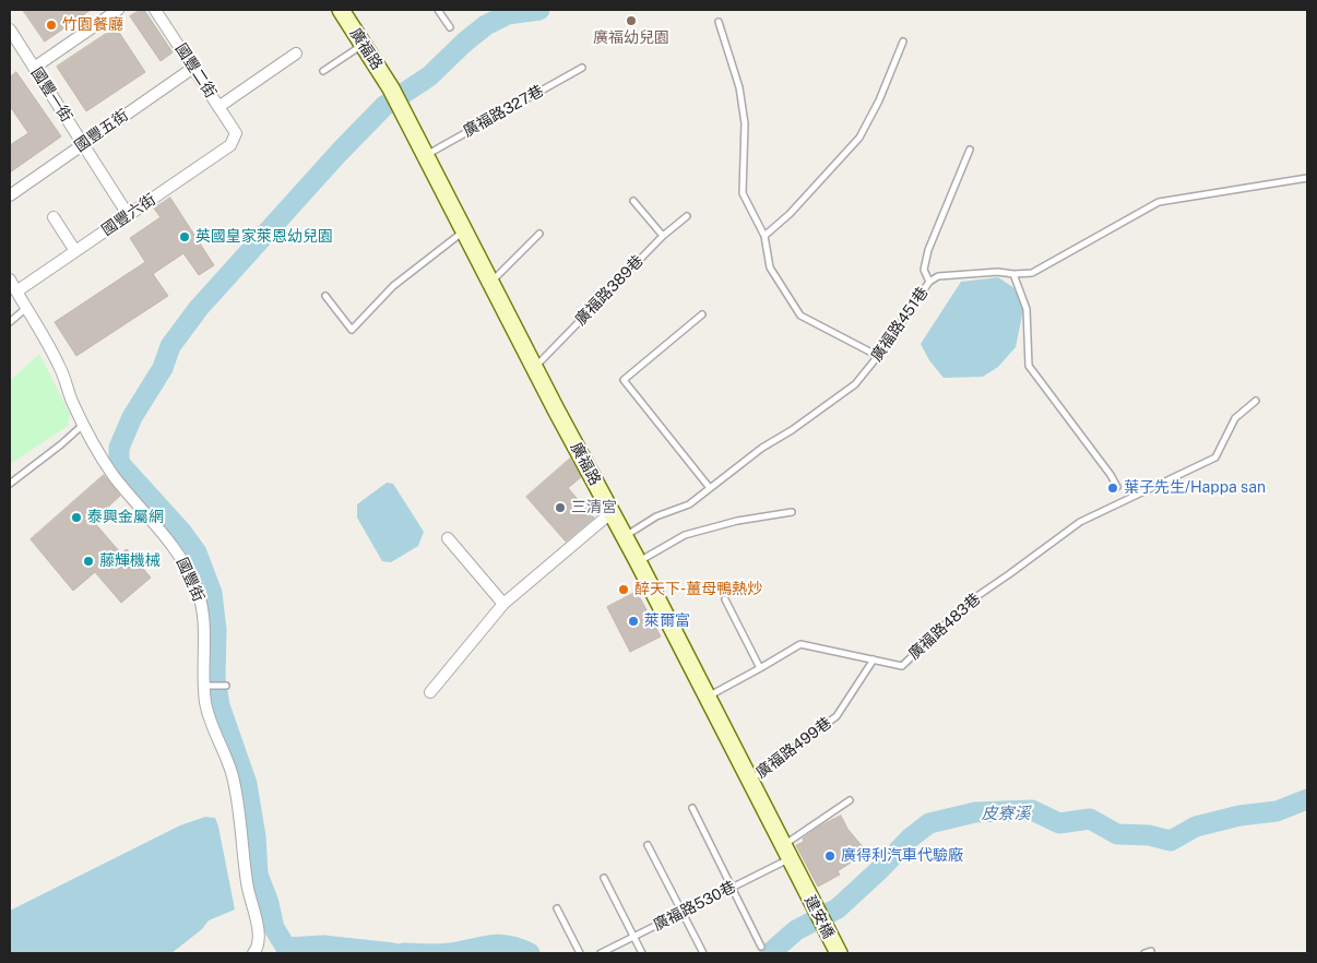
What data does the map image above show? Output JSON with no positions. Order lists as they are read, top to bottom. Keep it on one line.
{"streets":{"street":["廣福路","國豐二街","國豐一街","國豐五街","國豐六街","國豐街","建安橋"],"lane":["廣福路327巷","廣福路389巷","廣福路451巷","廣福路483巷","廣福路499巷","廣福路530巷"]},"crossings":[["廣福路","廣福路327巷"],["廣福路","廣福路389巷"],["廣福路","廣福路451巷"],["廣福路","廣福路483巷"],["廣福路","廣福路499巷"],["廣福路","廣福路530巷"],["廣福路","建安橋"],["國豐二街","國豐五街"],["國豐二街","國豐六街"],["國豐一街","國豐五街"],["國豐一街","國豐六街"],["國豐六街","國豐街"],["廣福路483巷","廣福路499巷"]],"water":["皮寮溪"],"places":["廣福幼兒園","竹園餐廳","英國皇家萊恩幼兒園","葉子先生/Happa san","三清宮","泰興金屬網","藤輝機械","醉天下-薑母鴨熱炒","萊爾富","廣得利汽車代驗廠"]}
